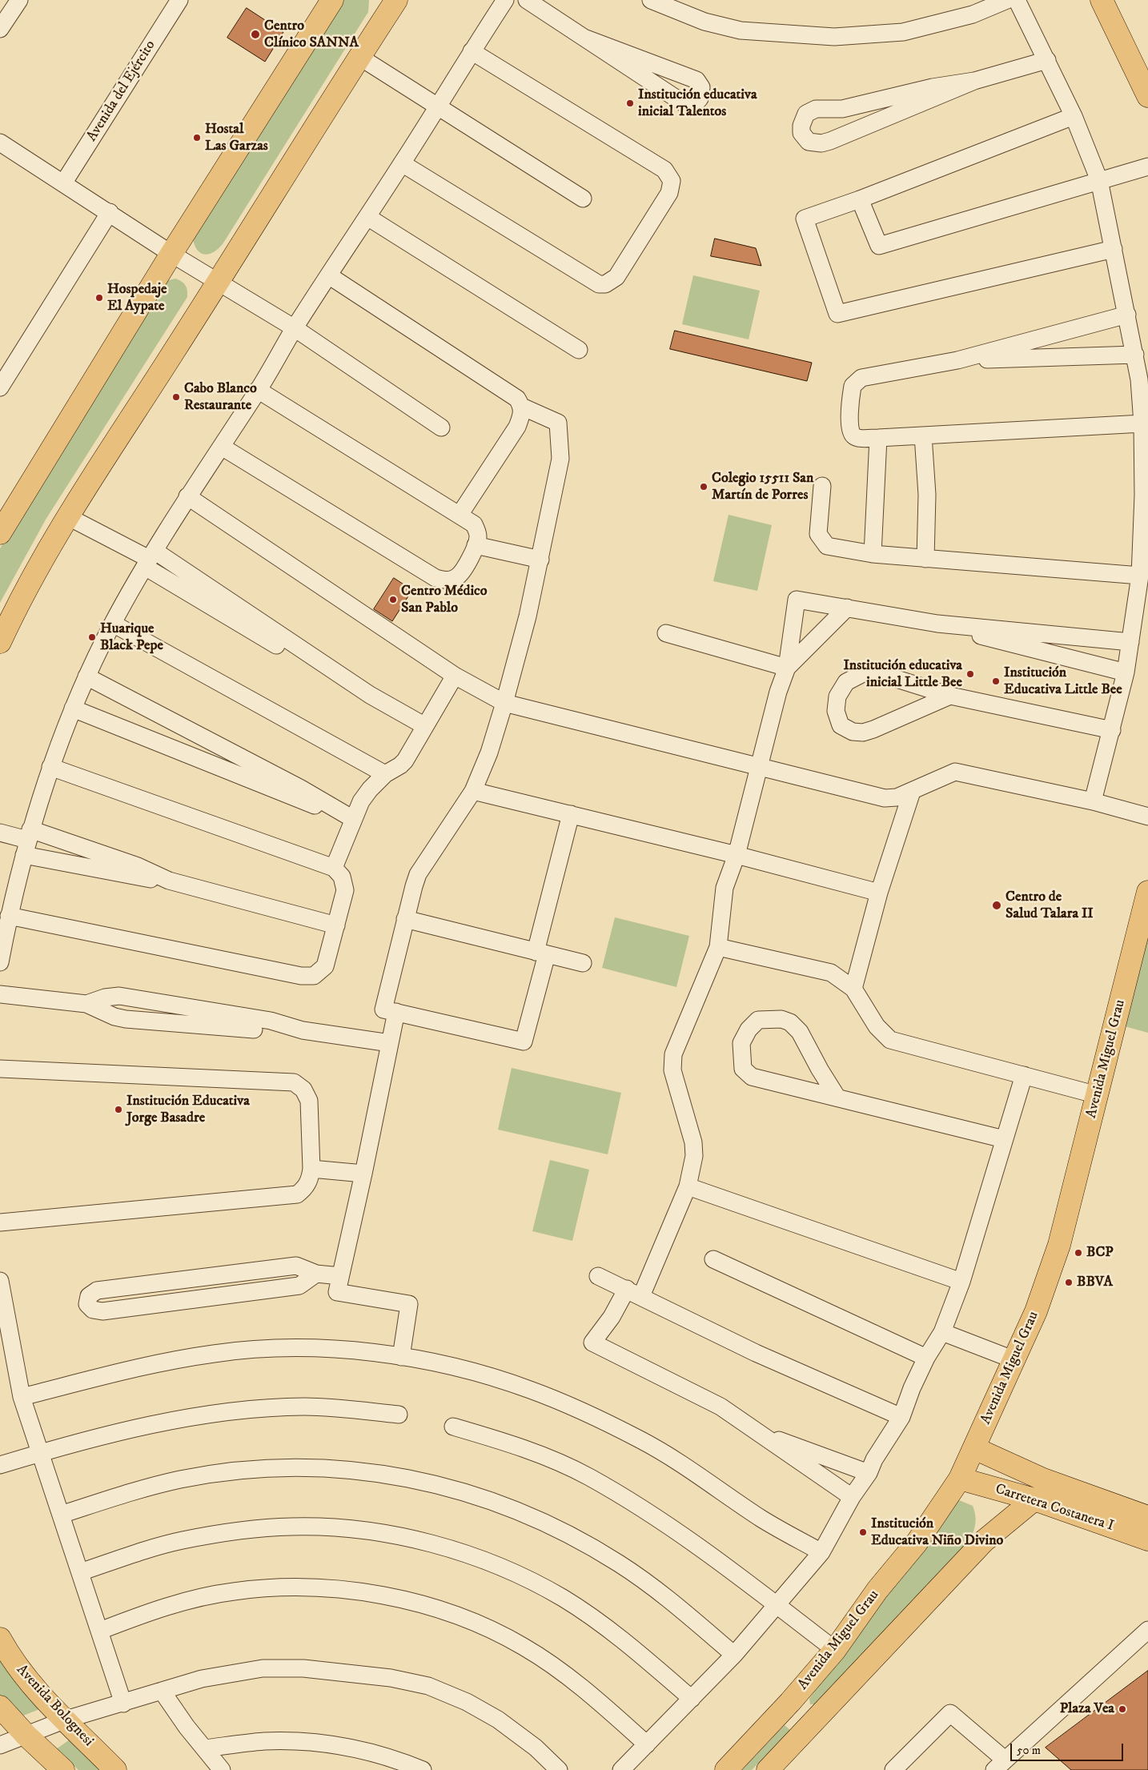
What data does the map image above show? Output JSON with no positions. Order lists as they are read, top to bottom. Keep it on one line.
{"streets":{"main road":["Avenida Miguel Grau","Carretera Costanera I","Avenida Bolognesi"],"street":["Avenida del Ejército"]},"crossings":[["Avenida Miguel Grau","Carretera Costanera I"]],"places":["Centro Clínico SANNA","Institución educativa inicial Talentos","Hostal Las Garzas","Hospedaje El Aypate","Cabo Blanco Restaurante","Colegio 15511 San Martín de Porres","Centro Médico San Pablo","Huarique Black Pepe","Institución educativa inicial Little Bee","Institución Educativa Little Bee","Centro de Salud Talara II","Institución Educativa Jorge Basadre","BCP","BBVA","Institución Educativa Niño Divino","Plaza Vea"],"scale_bar":"50 m"}
